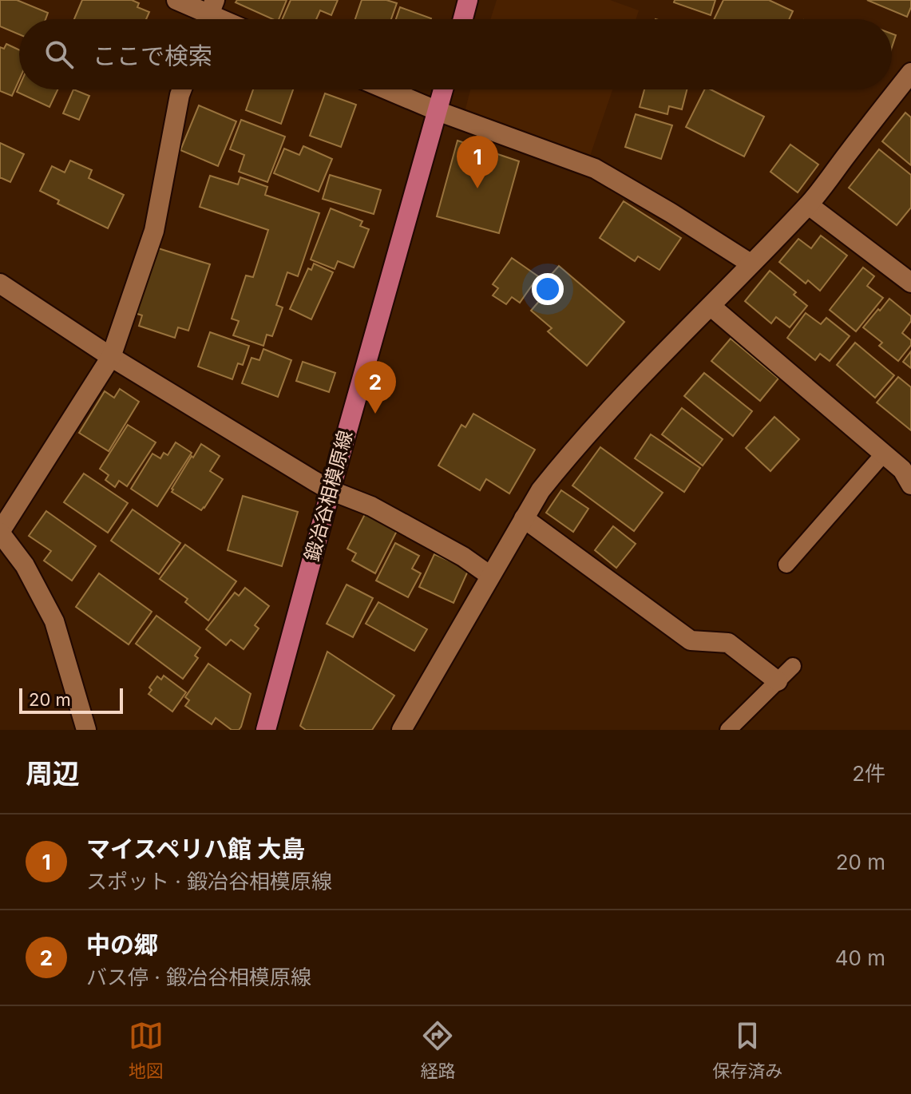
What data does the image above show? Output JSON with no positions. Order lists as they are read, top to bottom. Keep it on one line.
{"streets":{"main road":["鍛冶谷相模原線"]},"scale_bar":"20 m","page":{"search":"ここで検索","pins":["1","2"],"scale":"20 m","heading":["周辺","2件"],"list":[{"mark":"1","name":"マイスペリハ館 大島","note":"スポット · 鍛冶谷相模原線","value":"20 m"},{"mark":"2","name":"中の郷","note":"バス停 · 鍛冶谷相模原線","value":"40 m"}],"nav":["地図","経路","保存済み"]}}
